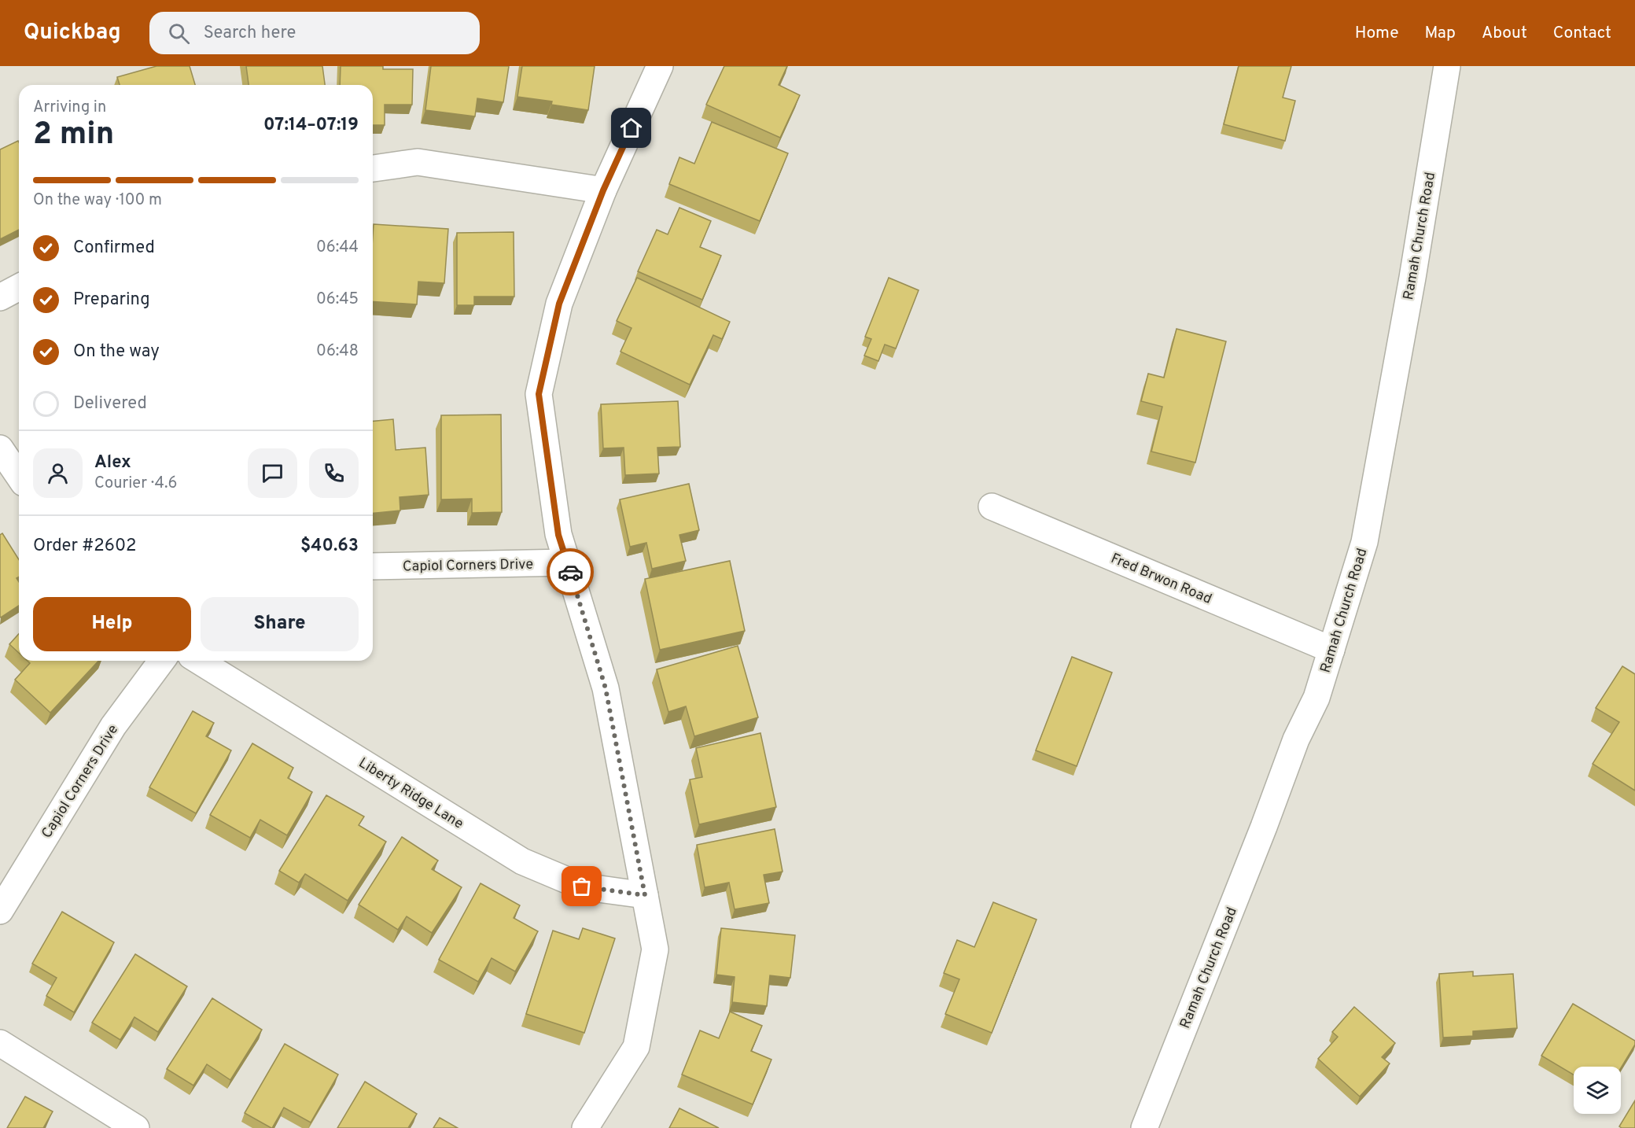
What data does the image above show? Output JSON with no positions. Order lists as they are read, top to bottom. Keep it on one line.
{"streets":{"street":["Ramah Church Road","Capiol Corners Drive","Fred Brwon Road","Liberty Ridge Lane"]},"crossings":[["Ramah Church Road","Fred Brwon Road"]],"page":{"header":"Quickbag","search":"Search here","nav":["Home","Map","About","Contact"],"heading":["2 min","Arriving in","07:14–07:19"],"panel":["Alex","Courier · 4.6","Order #2602","$40.63"],"bar":"On the way · 100 m","list":[["Confirmed","06:44"],["Preparing","06:45"],["On the way","06:48"],"Delivered"],"buttons":["Help","Share"]}}
